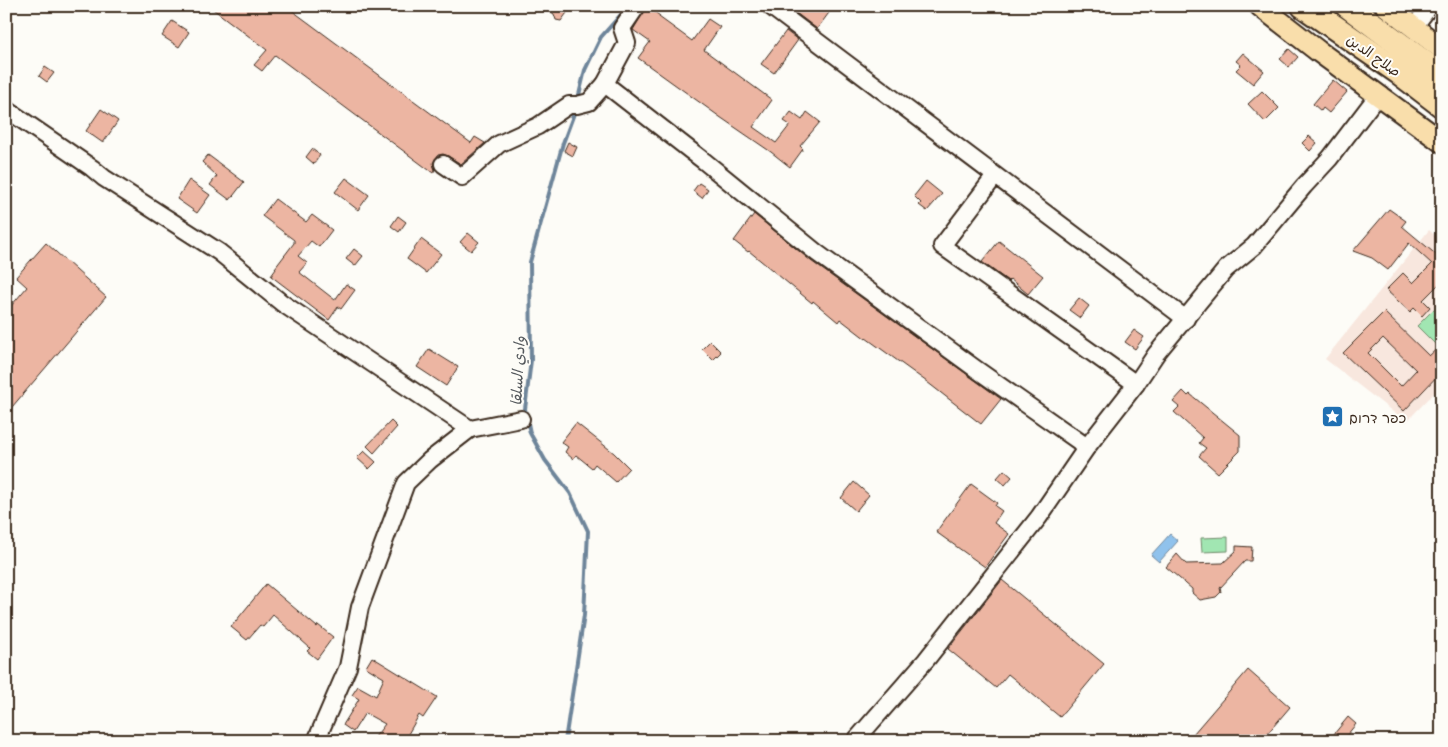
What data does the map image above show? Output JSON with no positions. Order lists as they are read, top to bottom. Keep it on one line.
{"streets":{"highway":["صلاح الدين"]},"water":["وادي السلقا"],"places":{"place":["כפר דרום"]}}
